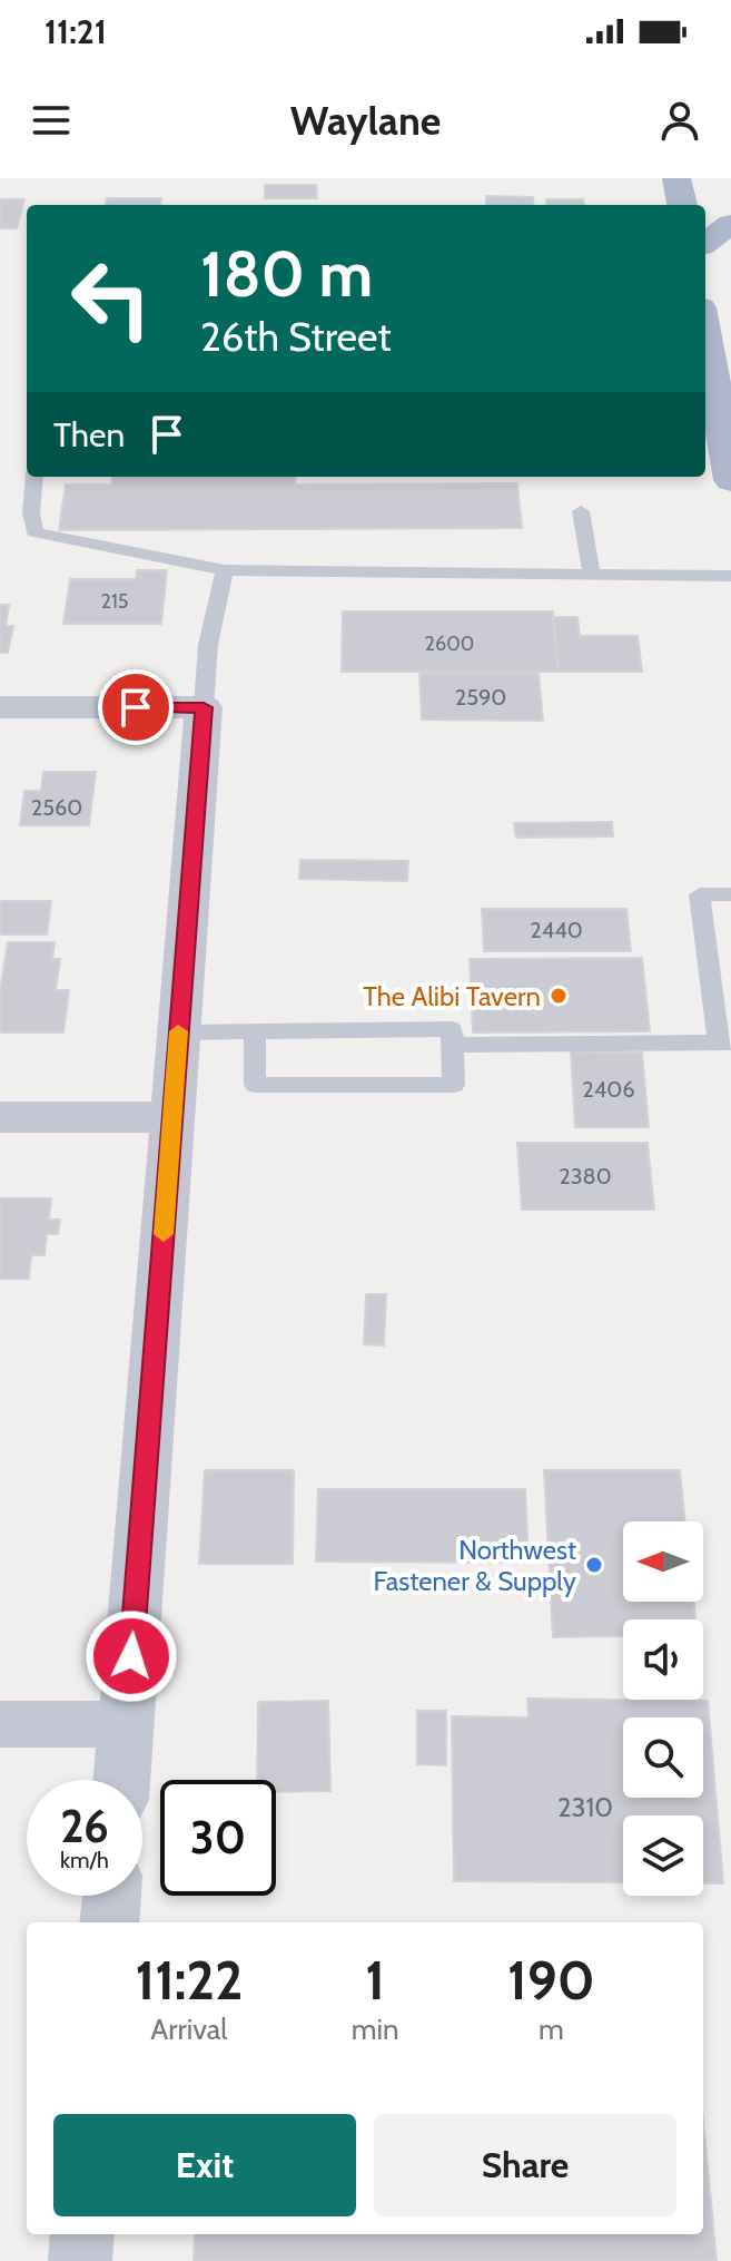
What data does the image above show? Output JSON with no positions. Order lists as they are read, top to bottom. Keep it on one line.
{"places":["The Alibi Tavern","Northwest Fastener & Supply"],"house_numbers":["215","2600","2590","2560","2440","2406","2380","2310"],"north":"left","page":{"status":"11:21","header":"Waylane","turn":["180 m","26th Street"],"then":"Then","speed":"26 km/h","limit":"30","eta":["11:22","Arrival","1","min","190","m"],"buttons":["Exit","Share"]}}
